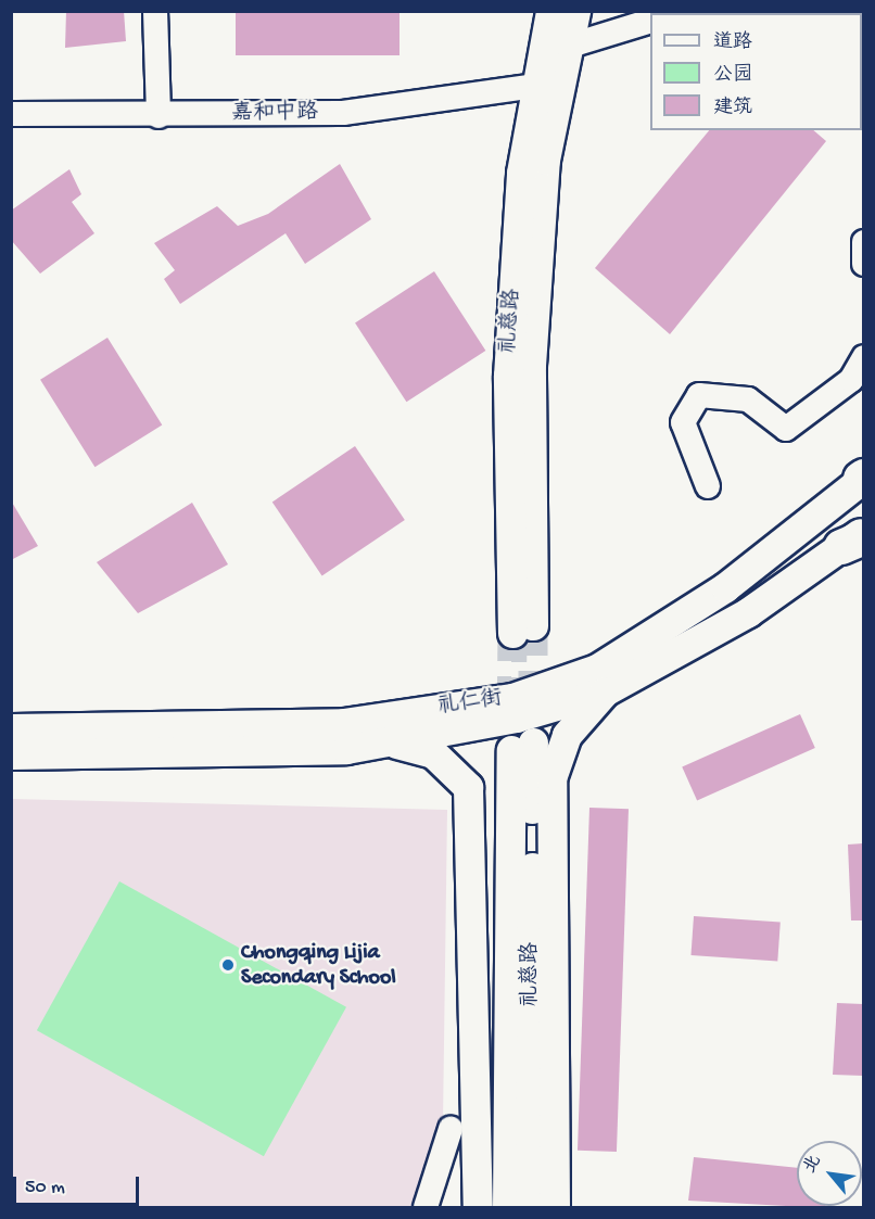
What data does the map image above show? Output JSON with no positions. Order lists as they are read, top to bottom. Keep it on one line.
{"streets":{"main road":["礼慈路","礼仁街"],"street":["嘉和中路"]},"crossings":[["嘉和中路","礼慈路"]],"places":["Chongqing Lijia Secondary School"],"legend":["道路","公园","建筑"],"scale_bar":"50 m","north":"top left"}
